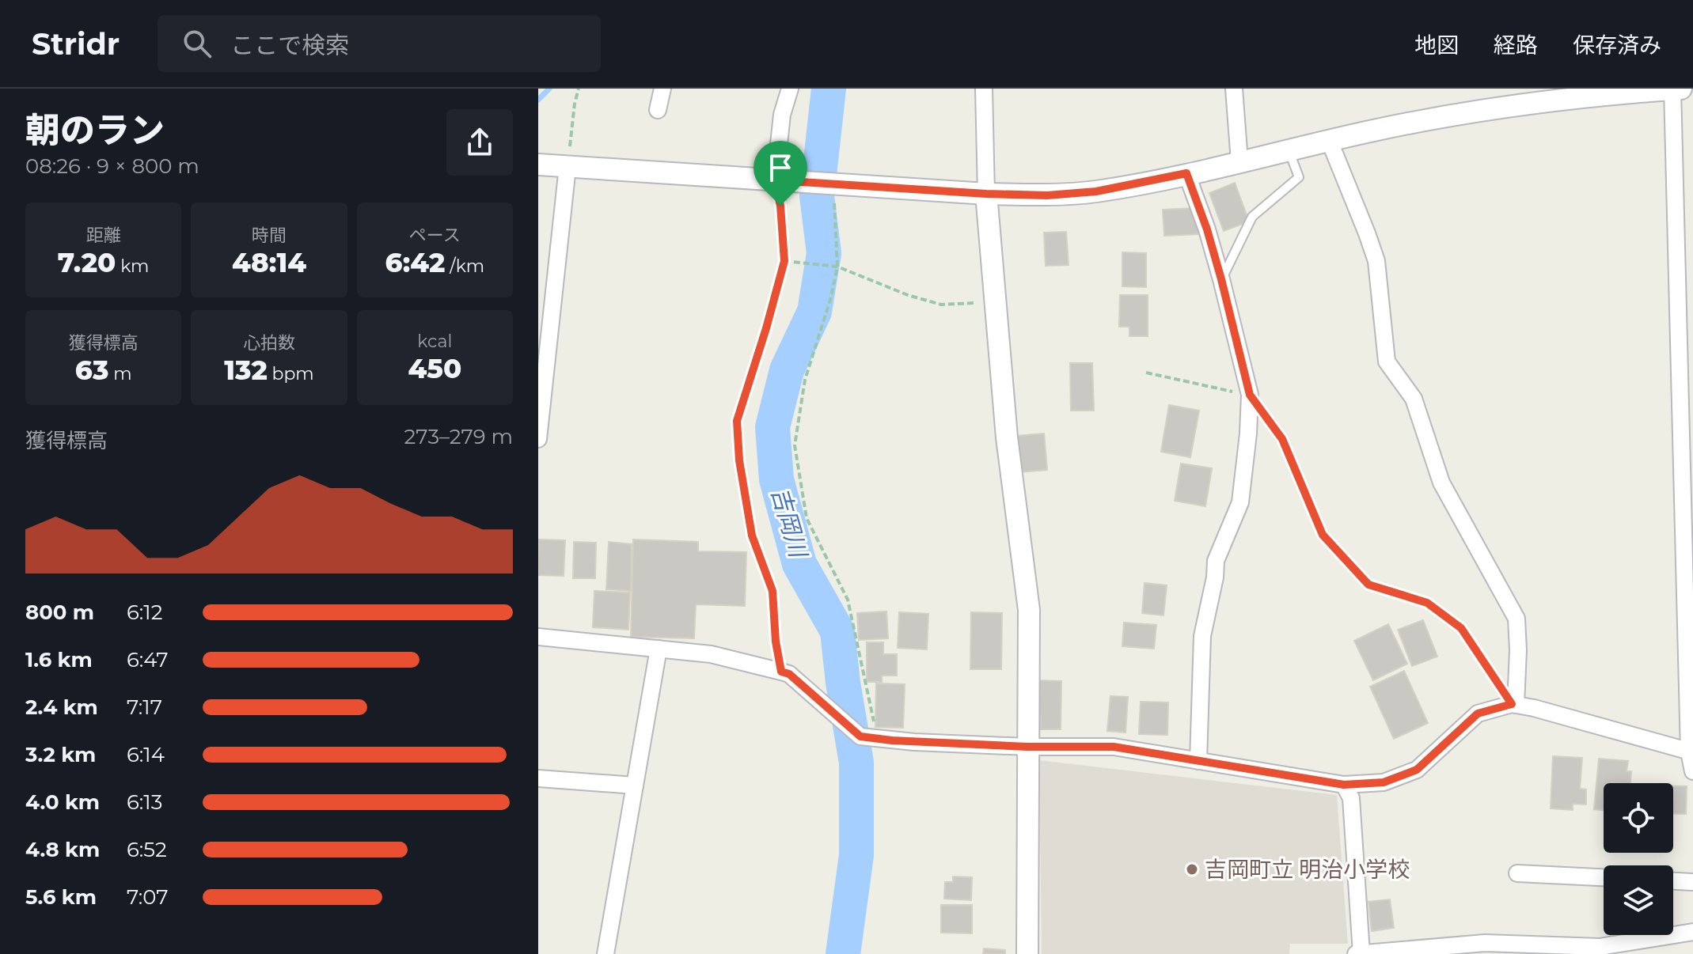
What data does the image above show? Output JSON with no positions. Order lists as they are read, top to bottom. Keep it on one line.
{"water":["吉岡川"],"places":["吉岡町立 明治小学校"],"page":{"header":"Stridr","search":"ここで検索","nav":["地図","経路","保存済み"],"heading":["朝のラン","08:26 · 9 × 800 m"],"stats":[["距離","7.20 km"],["時間","48:14"],["ペース","6:42 /km"],["獲得標高","63 m"],["心拍数","132 bpm"],["kcal","450"]],"chart":["獲得標高","273–279 m"],"list":[{"name":"800 m","note":"6:12"},{"name":"1.6 km","note":"6:47"},{"name":"2.4 km","note":"7:17"},{"name":"3.2 km","note":"6:14"},{"name":"4.0 km","note":"6:13"},{"name":"4.8 km","note":"6:52"},{"name":"5.6 km","note":"7:07"}]}}
